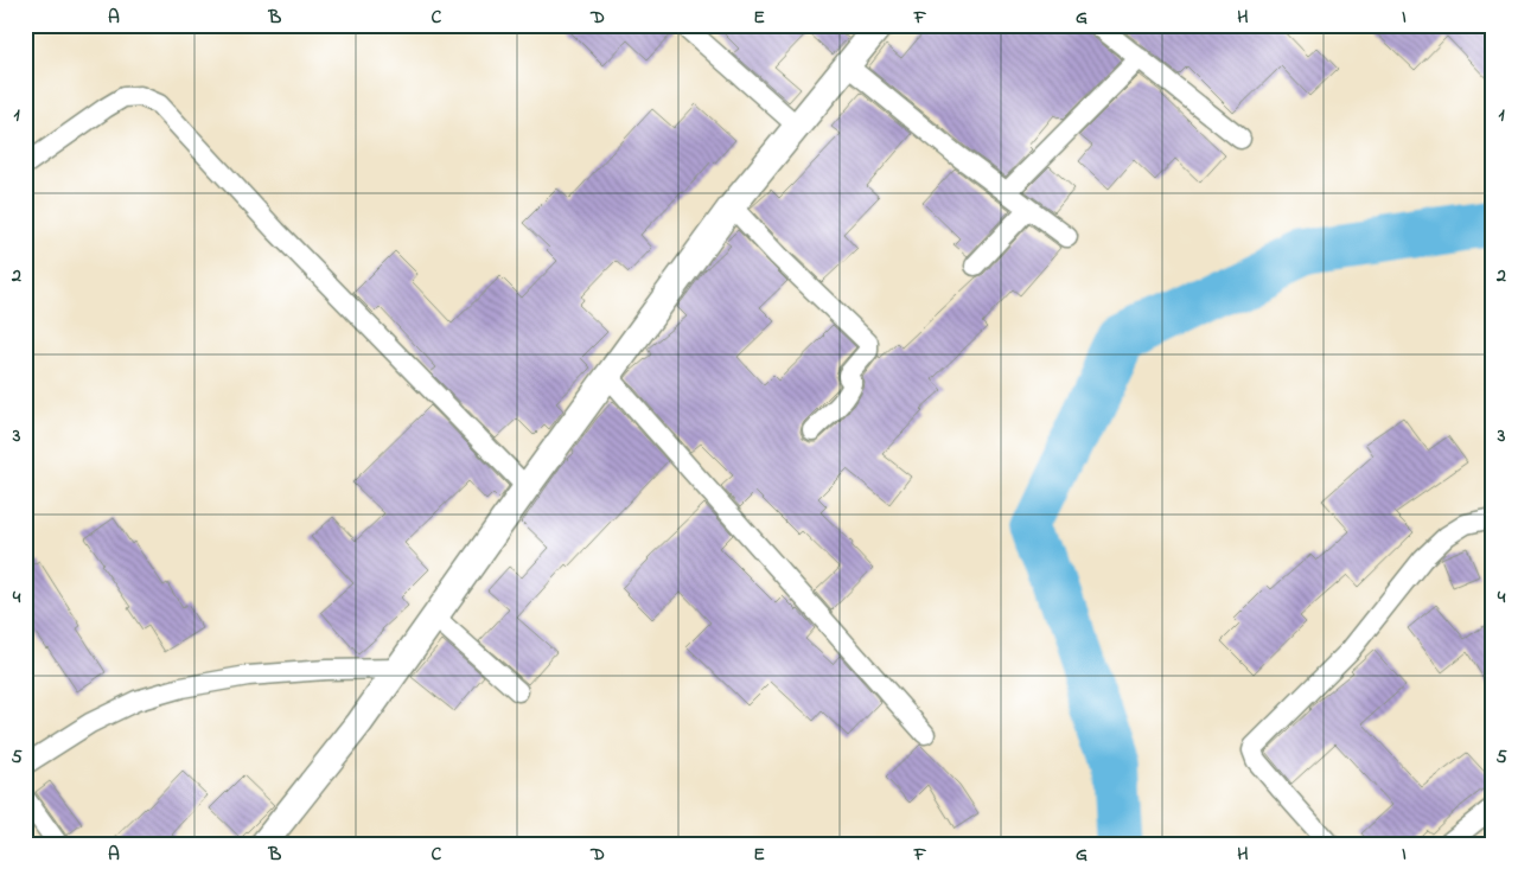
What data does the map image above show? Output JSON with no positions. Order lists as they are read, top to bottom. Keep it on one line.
{"grid":{"columns":["A","B","C","D","E","F","G","H","I"],"rows":["1","2","3","4","5"]}}
